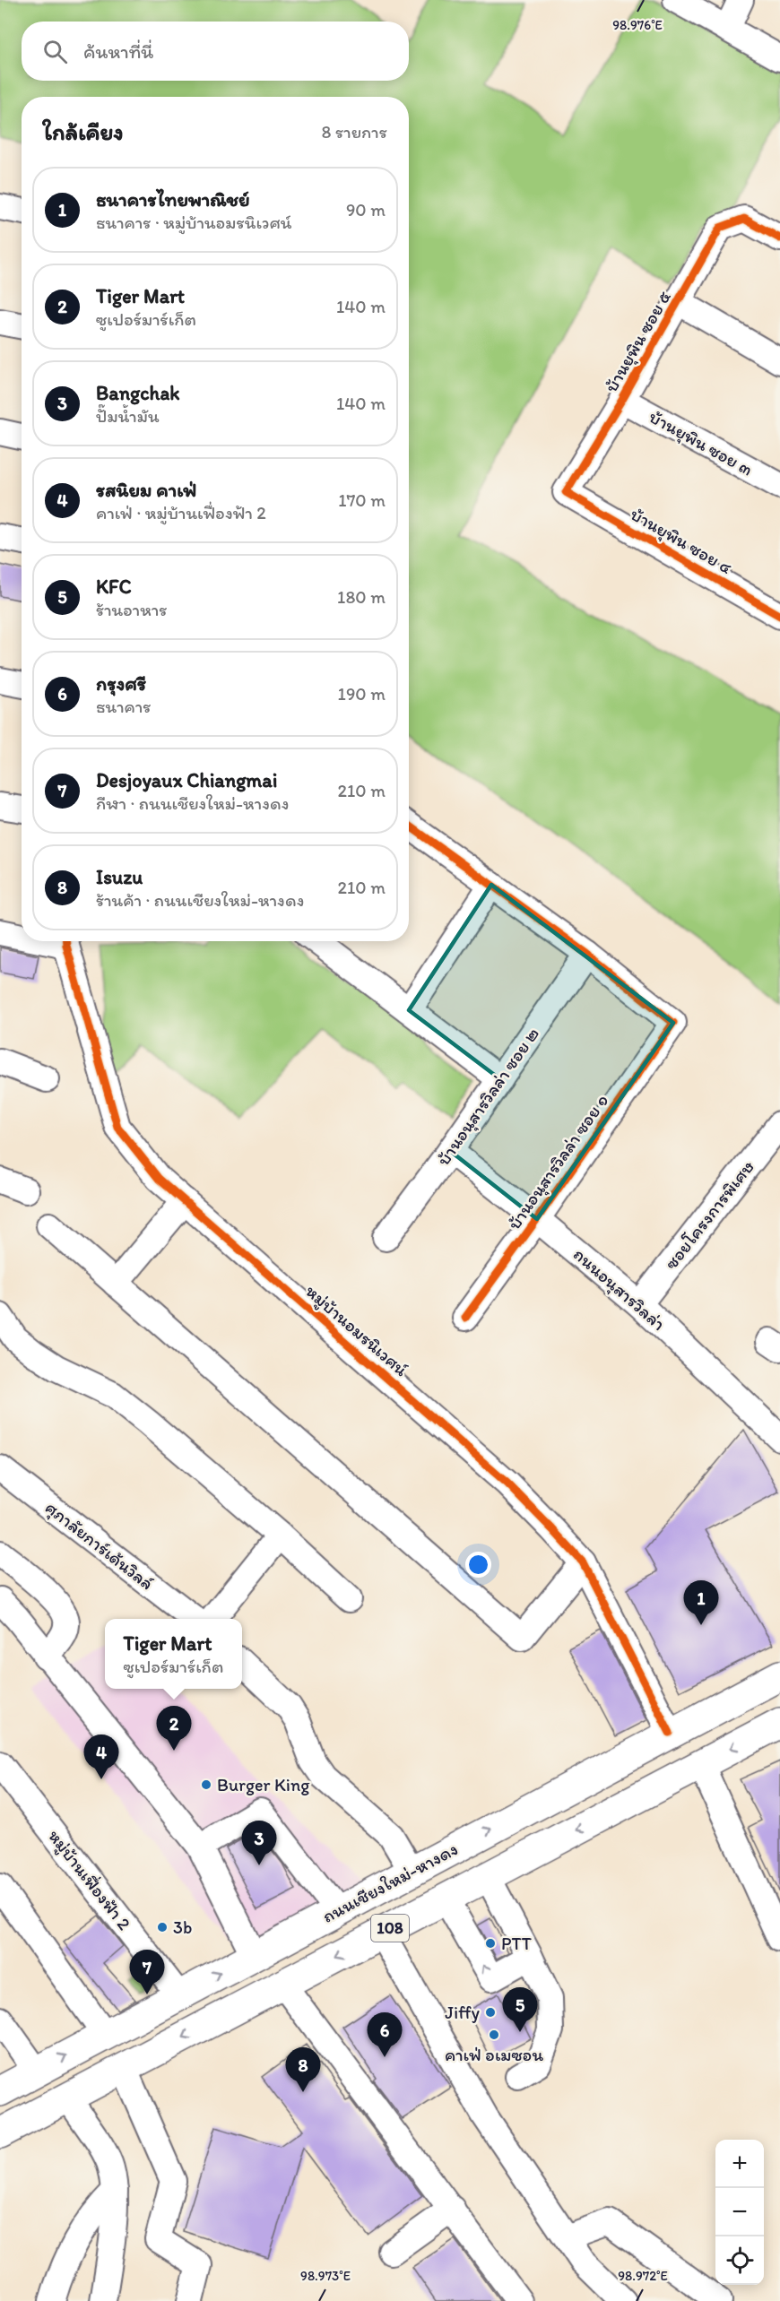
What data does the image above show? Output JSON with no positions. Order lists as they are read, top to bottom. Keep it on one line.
{"streets":{"main road":["ถนนเชียงใหม่-หางดง","108"],"street":["บ้านยุพิน ซอย ๕","บ้านยุพิน ซอย ๓","บ้านยุพิน ซอย ๔","บ้านอนุสารวิลล่า ซอย ๒","บ้านอนุสารวิลล่า ซอย ๑","ซอยโครงการพิเศษ","ถนนอนุสารวิลล่า","หมู่บ้านอมรนิเวศน์","ศุภาลัยการ์เด้นวิลล์","หมู่บ้านเฟื่องฟ้า 2"]},"crossings":[["บ้านยุพิน ซอย ๕","บ้านยุพิน ซอย ๓"],["บ้านยุพิน ซอย ๕","บ้านยุพิน ซอย ๔"],["บ้านอนุสารวิลล่า ซอย ๒","บ้านอนุสารวิลล่า ซอย ๑"],["บ้านอนุสารวิลล่า ซอย ๒","ถนนอนุสารวิลล่า"],["บ้านอนุสารวิลล่า ซอย ๑","ถนนอนุสารวิลล่า"],["ซอยโครงการพิเศษ","ถนนอนุสารวิลล่า"],["หมู่บ้านอมรนิเวศน์","ถนนเชียงใหม่-หางดง"],["หมู่บ้านเฟื่องฟ้า 2","ถนนเชียงใหม่-หางดง"]],"places":["Burger King","3b","PTT","Jiffy","คาเฟ่ อเมซอน"],"page":{"search":"ค้นหาที่นี่","heading":["ใกล้เคียง","8 รายการ"],"list":[{"mark":"1","name":"ธนาคารไทยพาณิชย์","note":"ธนาคาร · หมู่บ้านอมรนิเวศน์","value":"90 m"},{"mark":"2","name":"Tiger Mart","note":"ซูเปอร์มาร์เก็ต","value":"140 m"},{"mark":"3","name":"Bangchak","note":"ปั๊มน้ำมัน","value":"140 m"},{"mark":"4","name":"รสนิยม คาเฟ่","note":"คาเฟ่ · หมู่บ้านเฟื่องฟ้า 2","value":"170 m"},{"mark":"5","name":"KFC","note":"ร้านอาหาร","value":"180 m"},{"mark":"6","name":"กรุงศรี","note":"ธนาคาร","value":"190 m"},{"mark":"7","name":"Desjoyaux Chiangmai","note":"กีฬา · ถนนเชียงใหม่-หางดง","value":"210 m"},{"mark":"8","name":"Isuzu","note":"ร้านค้า · ถนนเชียงใหม่-หางดง","value":"210 m"}],"pins":["1","2","4","3","7","5","6","8"],"popup":["Tiger Mart","ซูเปอร์มาร์เก็ต"],"map_buttons":["+","−"]},"coordinates":["98.976°E","98.973°E","98.972°E"]}
